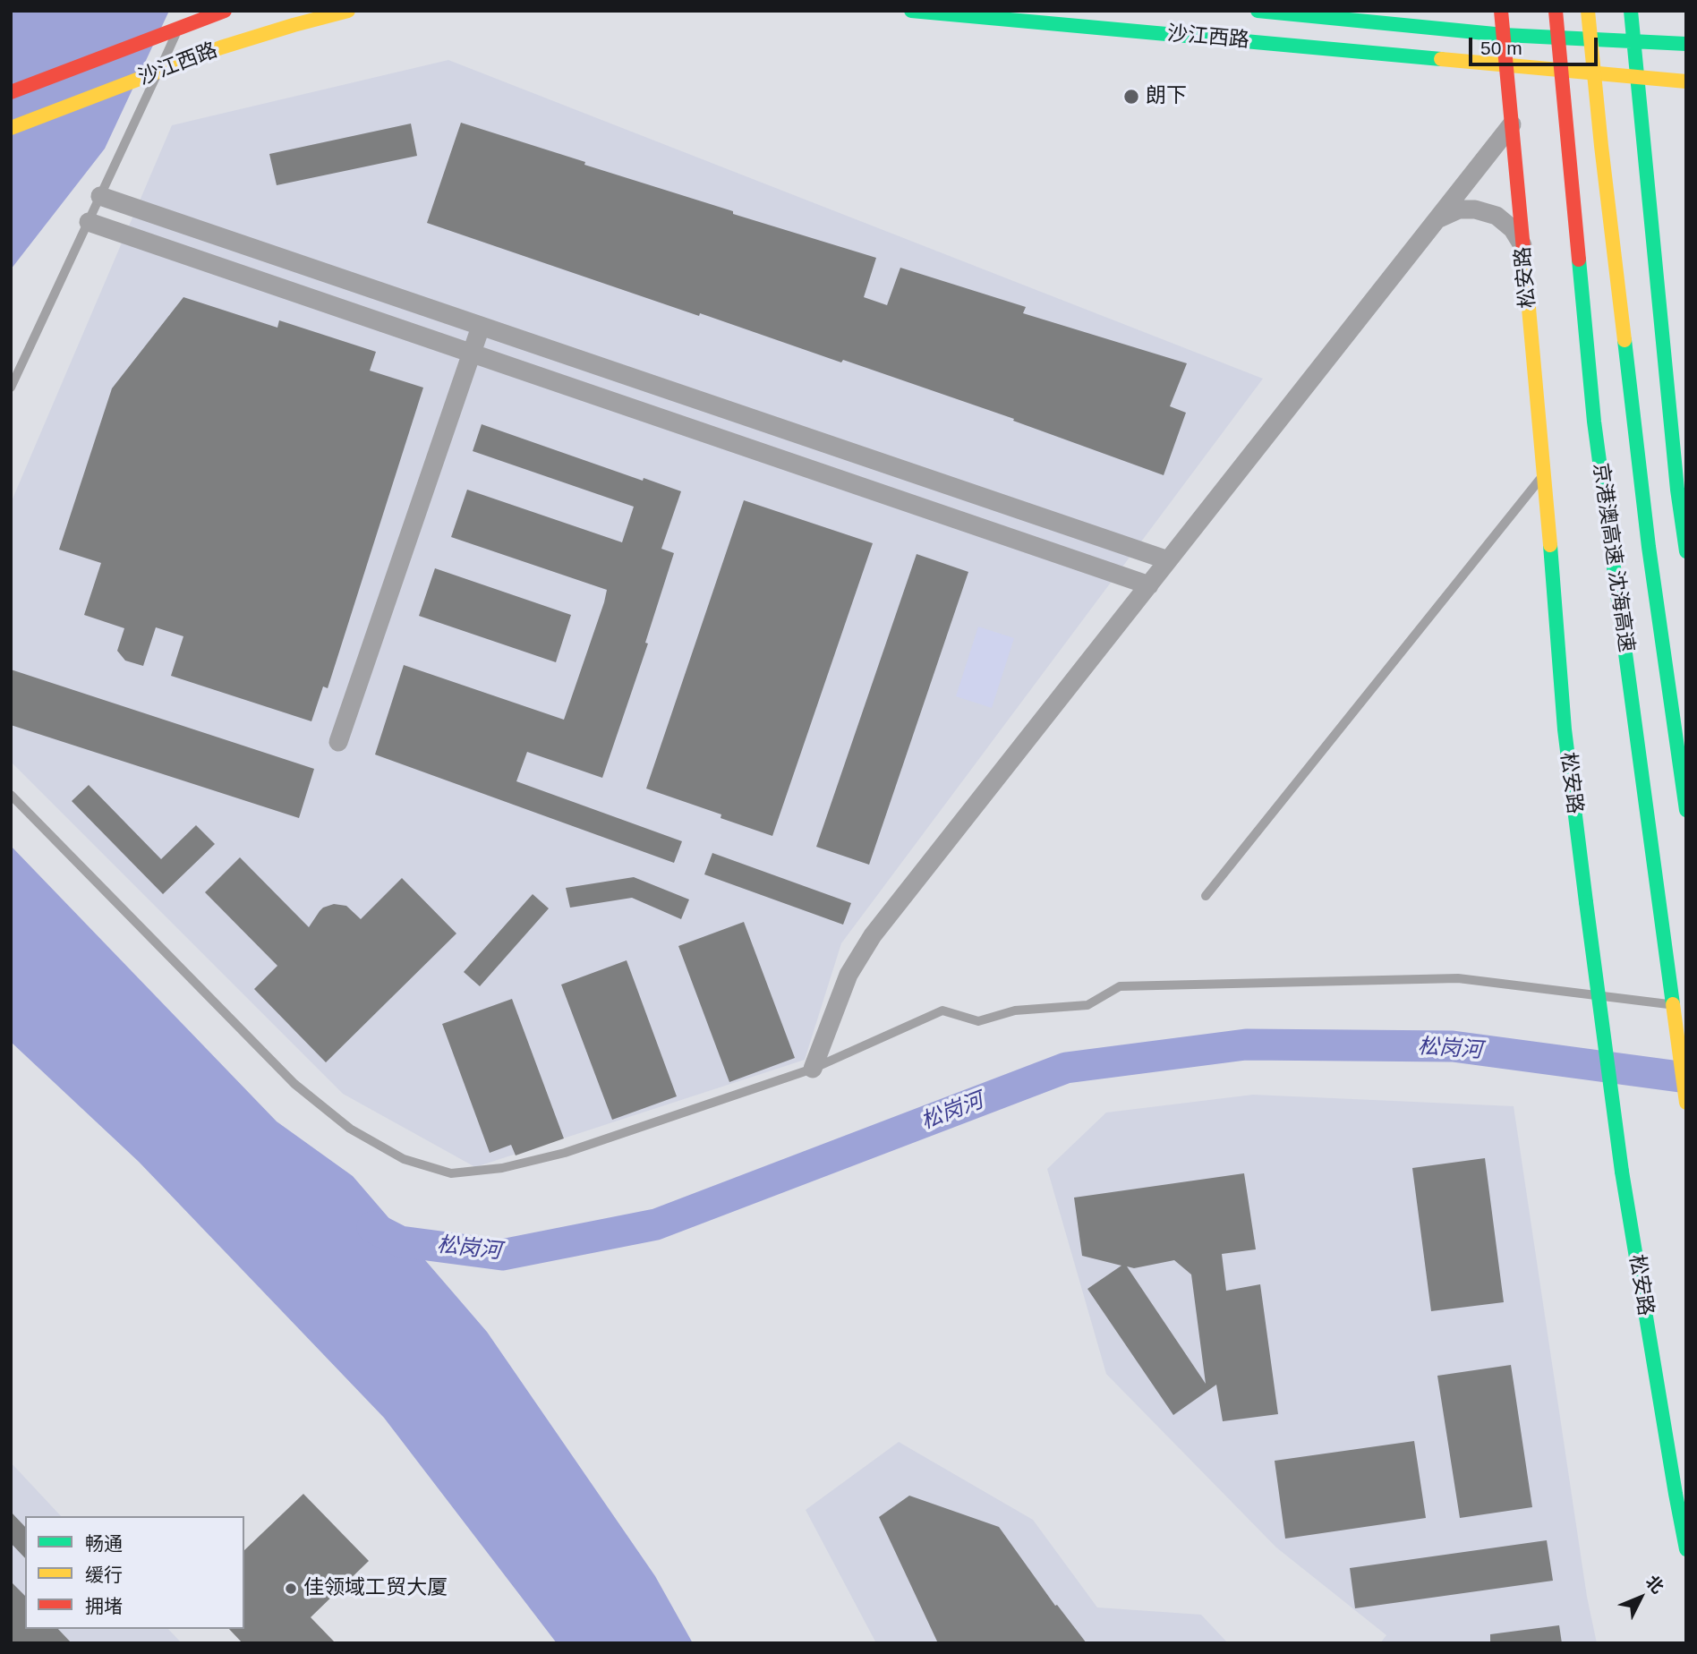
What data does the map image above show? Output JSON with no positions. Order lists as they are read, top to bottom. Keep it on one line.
{"streets":{"main road":["沙江西路","松安路","京港澳高速 沈海高速"]},"crossings":[["沙江西路","松安路"]],"water":["松岗河"],"places":["朗下","佳领域工贸大厦"],"legend":["畅通","缓行","拥堵"],"scale_bar":"50 m","north":"top right"}
